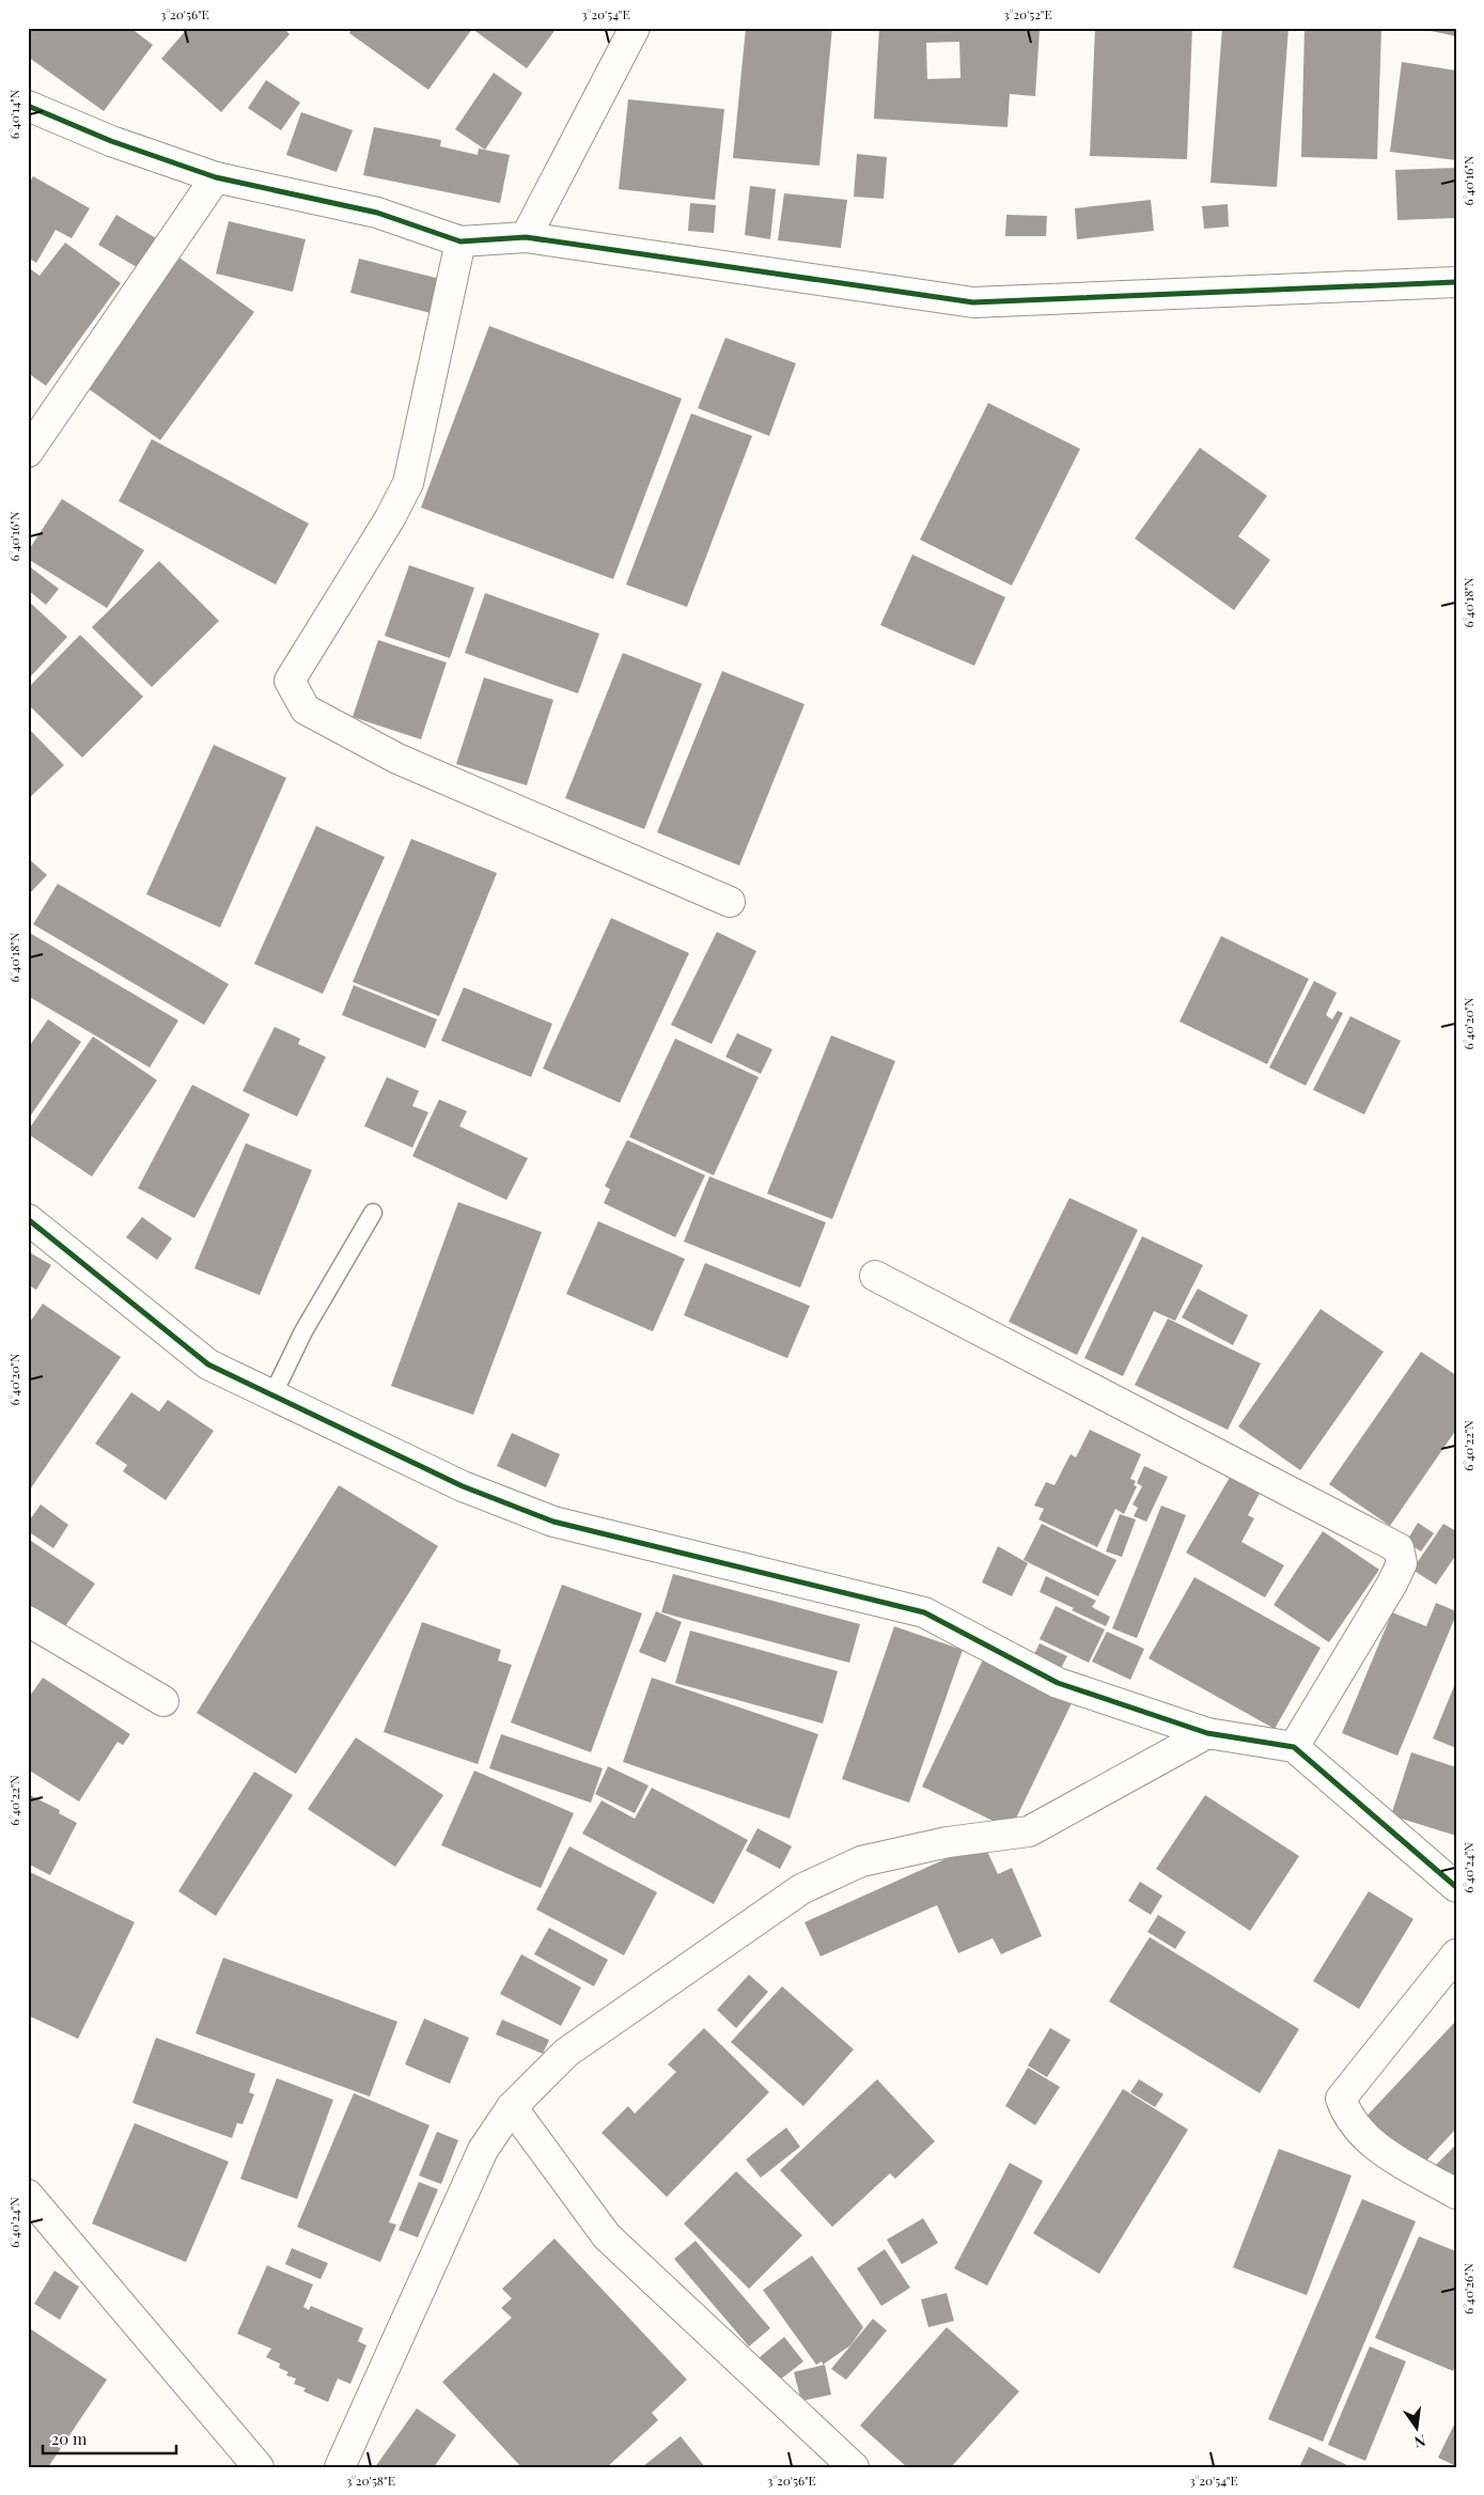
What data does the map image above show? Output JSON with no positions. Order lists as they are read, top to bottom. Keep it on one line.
{"scale_bar":"20 m","north":"bottom","coordinates":["3°20'56\"E","3°20'54\"E","3°20'52\"E","6°40'14\"N","6°40'16\"N","6°40'18\"N","6°40'20\"N","6°40'22\"N","6°40'24\"N","6°40'26\"N","3°20'58\"E"]}
